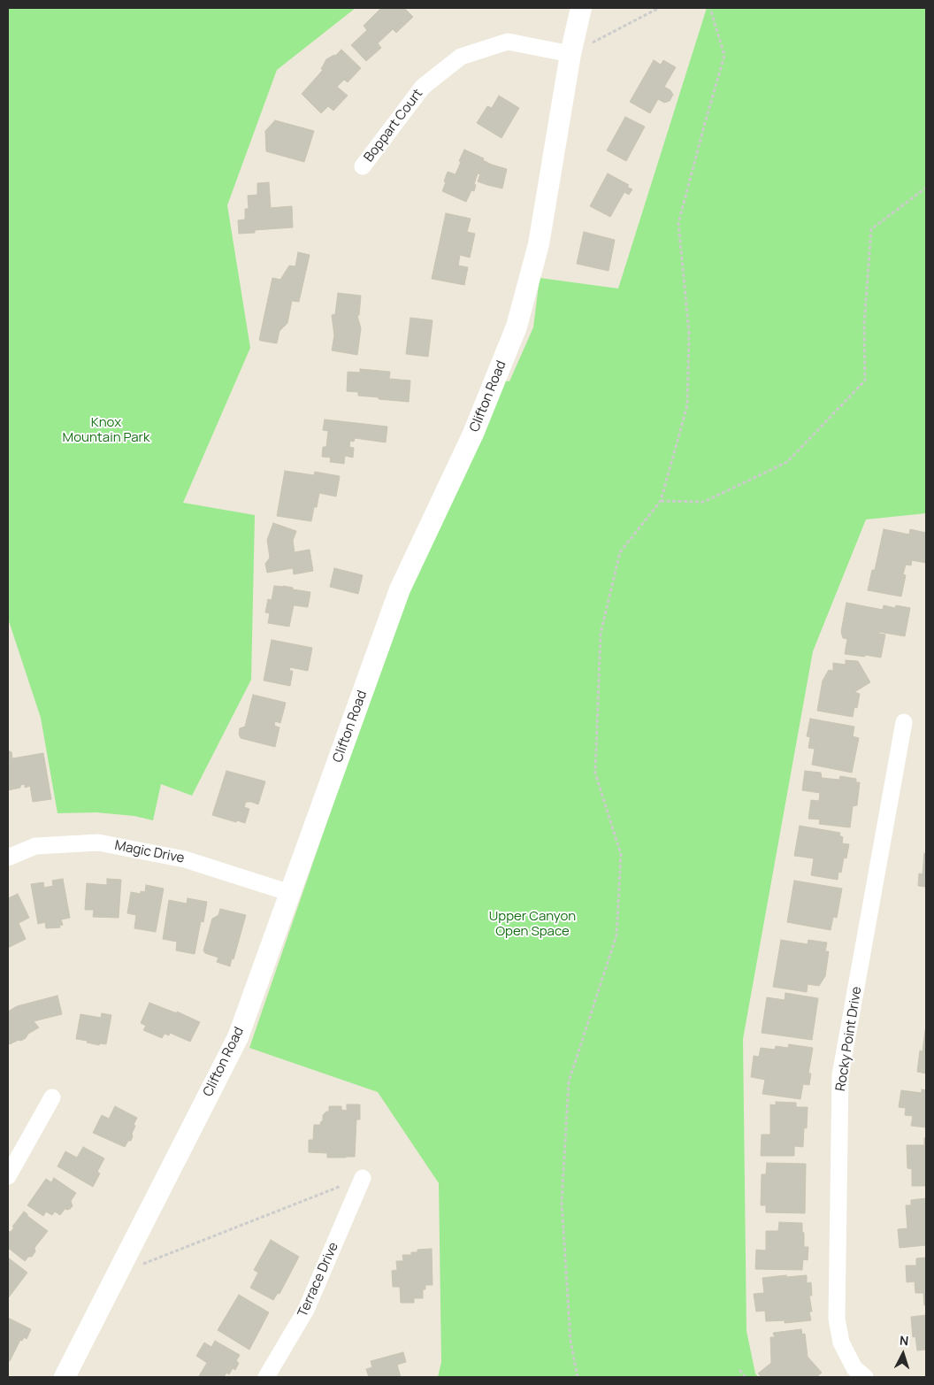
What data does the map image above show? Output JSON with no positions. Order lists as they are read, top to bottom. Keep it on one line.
{"streets":{"street":["Boppart Court","Clifton Road","Magic Drive","Rocky Point Drive","Terrace Drive"]},"crossings":[["Boppart Court","Clifton Road"],["Clifton Road","Magic Drive"]],"parks":["Knox Mountain Park","Upper Canyon Open Space"],"north":"top"}
